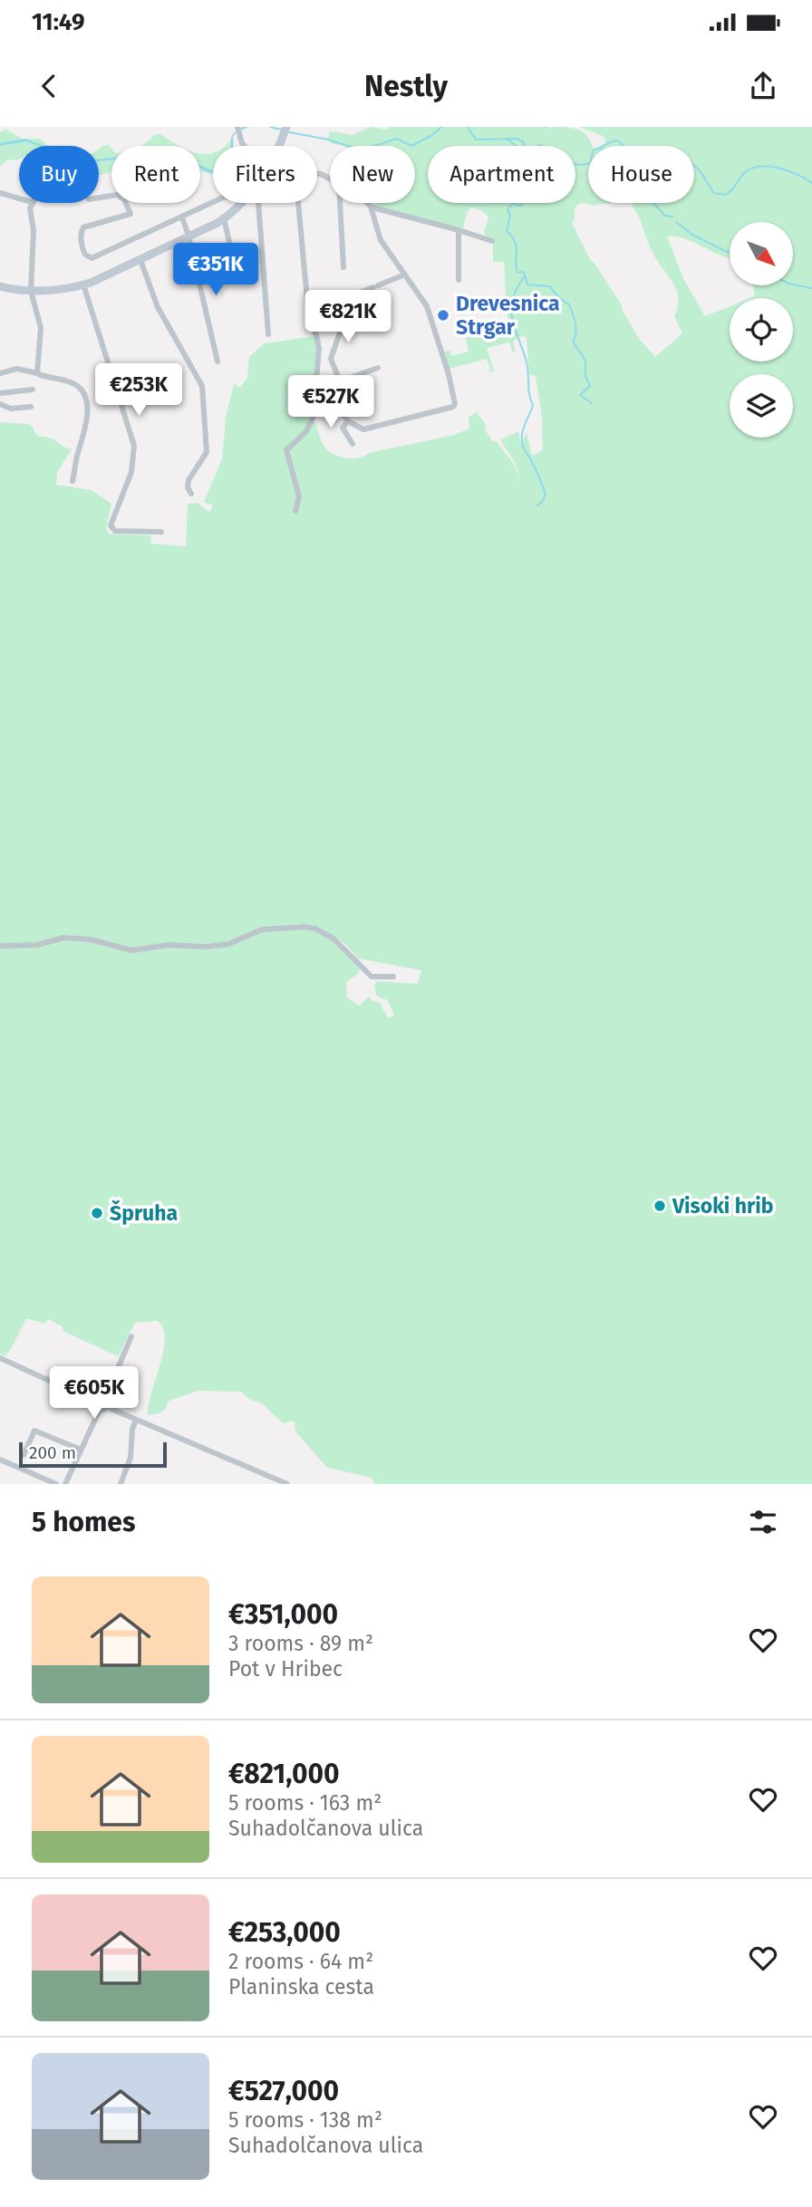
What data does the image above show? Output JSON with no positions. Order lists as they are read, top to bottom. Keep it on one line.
{"places":["Drevesnica Strgar","Visoki hrib","Špruha"],"scale_bar":"200 m","north":"bottom right","page":{"status":"11:49","header":"Nestly","chip":["Buy","Rent","Filters","New","Apartment","House"],"price":["€351K","€821K","€253K","€527K","€605K"],"scale":"200 m","heading":"5 homes","list":[{"name":"€351,000","note":"3 rooms · 89 m² · Pot v Hribec"},{"name":"€821,000","note":"5 rooms · 163 m² · Suhadolčanova ulica"},{"name":"€253,000","note":"2 rooms · 64 m² · Planinska cesta"},{"name":"€527,000","note":"5 rooms · 138 m² · Suhadolčanova ulica"}]}}
